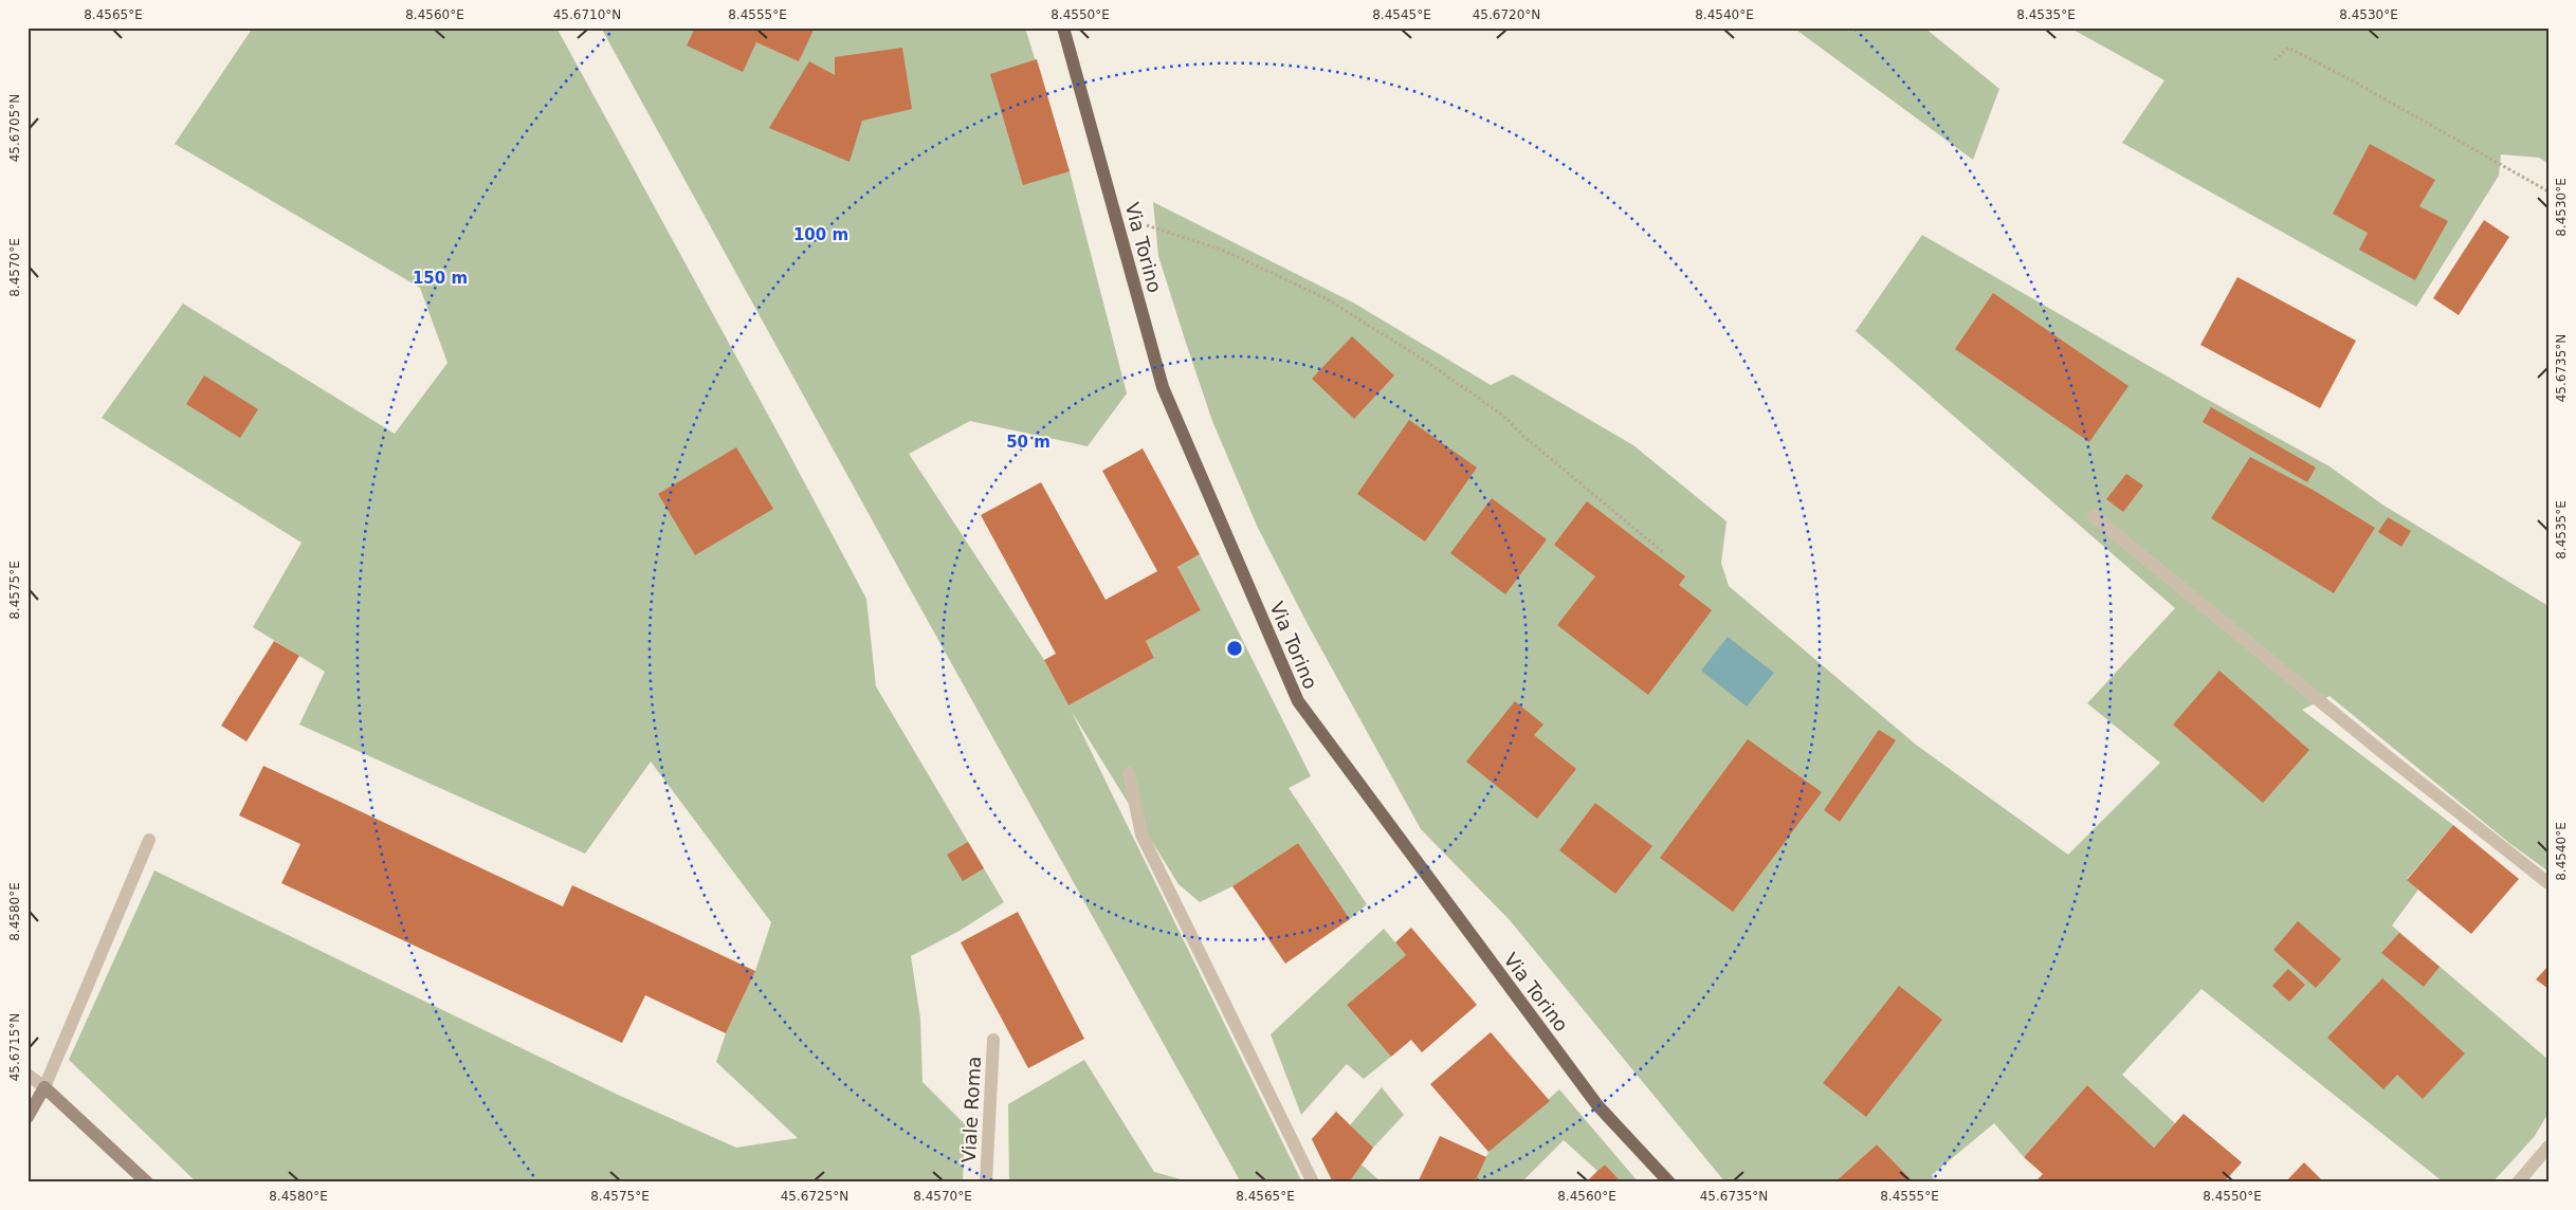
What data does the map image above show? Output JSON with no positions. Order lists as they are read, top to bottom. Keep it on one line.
{"streets":{"main road":["Via Torino"],"street":["Viale Roma"]},"coordinates":["8.4565°E","8.4560°E","45.6710°N","8.4555°E","8.4550°E","8.4545°E","45.6720°N","8.4540°E","8.4535°E","8.4530°E","45.6705°N","8.4570°E","45.6735°N","8.4575°E","8.4580°E","45.6715°N","45.6725°N"],"rings":["100 m","150 m","50 m"]}
